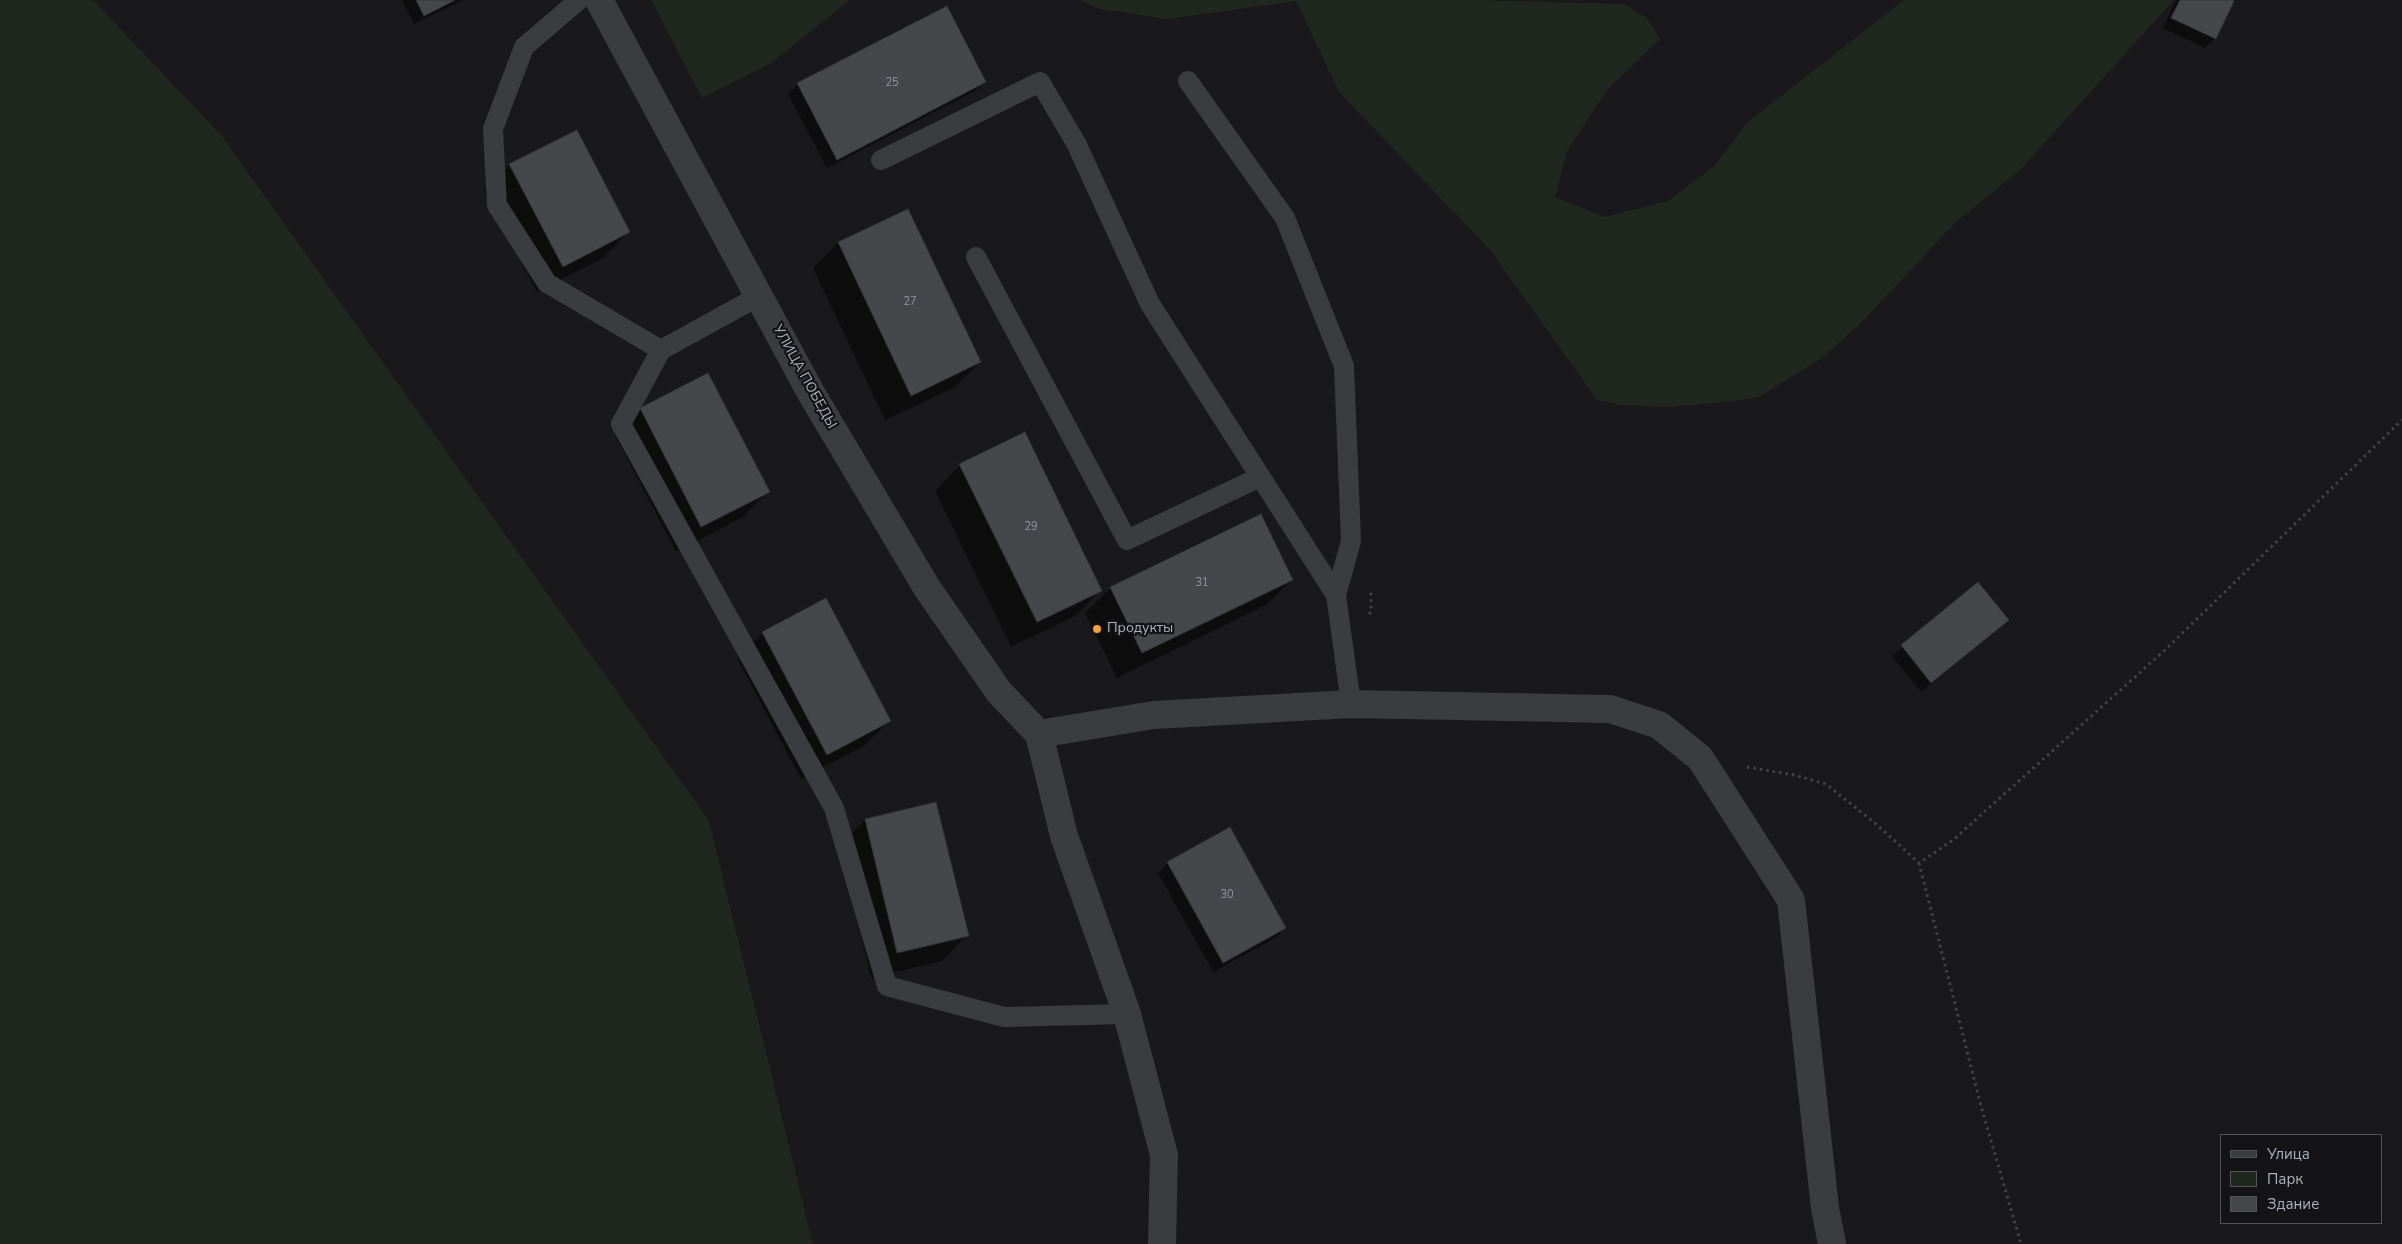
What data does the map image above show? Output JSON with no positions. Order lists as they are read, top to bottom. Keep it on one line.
{"streets":{"street":["УЛИЦА ПОБЕДЫ"]},"places":["Продукты"],"house_numbers":["25","27","29","31","30"],"legend":["Улица","Парк","Здание"]}
